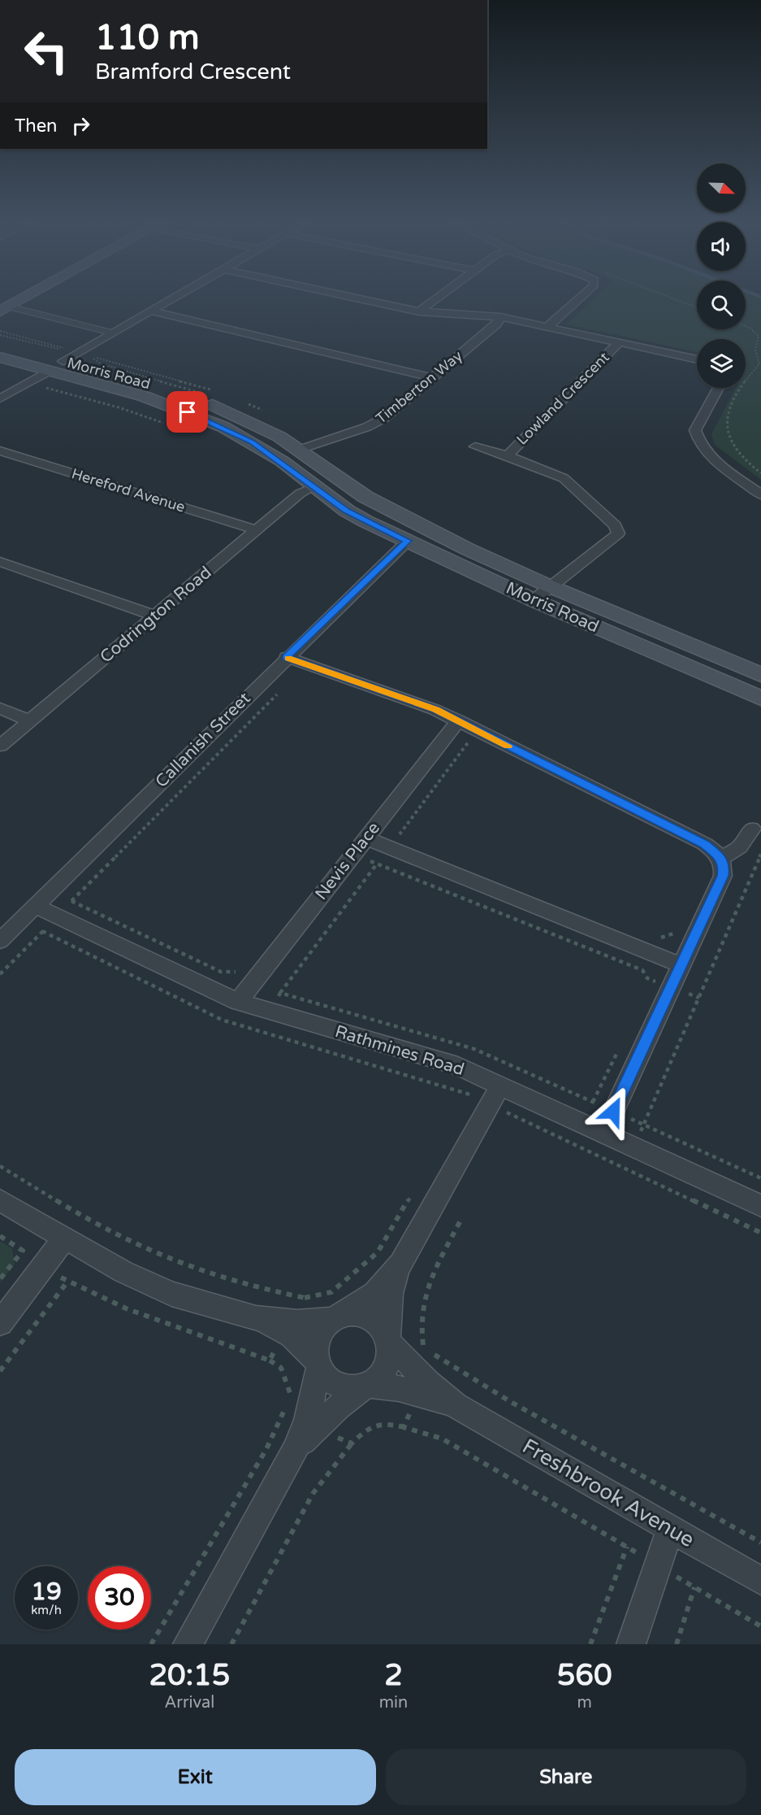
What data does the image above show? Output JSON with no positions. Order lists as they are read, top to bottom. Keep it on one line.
{"streets":{"street":["Morris Road","Timberton Way","Lowland Crescent","Hereford Avenue","Codrington Road","Callanish Street","Nevis Place","Rathmines Road","Freshbrook Avenue"]},"crossings":[["Morris Road","Timberton Way"],["Morris Road","Lowland Crescent"],["Morris Road","Codrington Road"],["Morris Road","Callanish Street"],["Timberton Way","Lowland Crescent"],["Hereford Avenue","Codrington Road"],["Callanish Street","Rathmines Road"],["Nevis Place","Rathmines Road"]],"north":"bottom right","page":{"turn":["110 m","Bramford Crescent"],"then":"Then","speed":"19 km/h","limit":"30","eta":["20:15","Arrival","2","min","560","m"],"buttons":["Exit","Share"]}}
